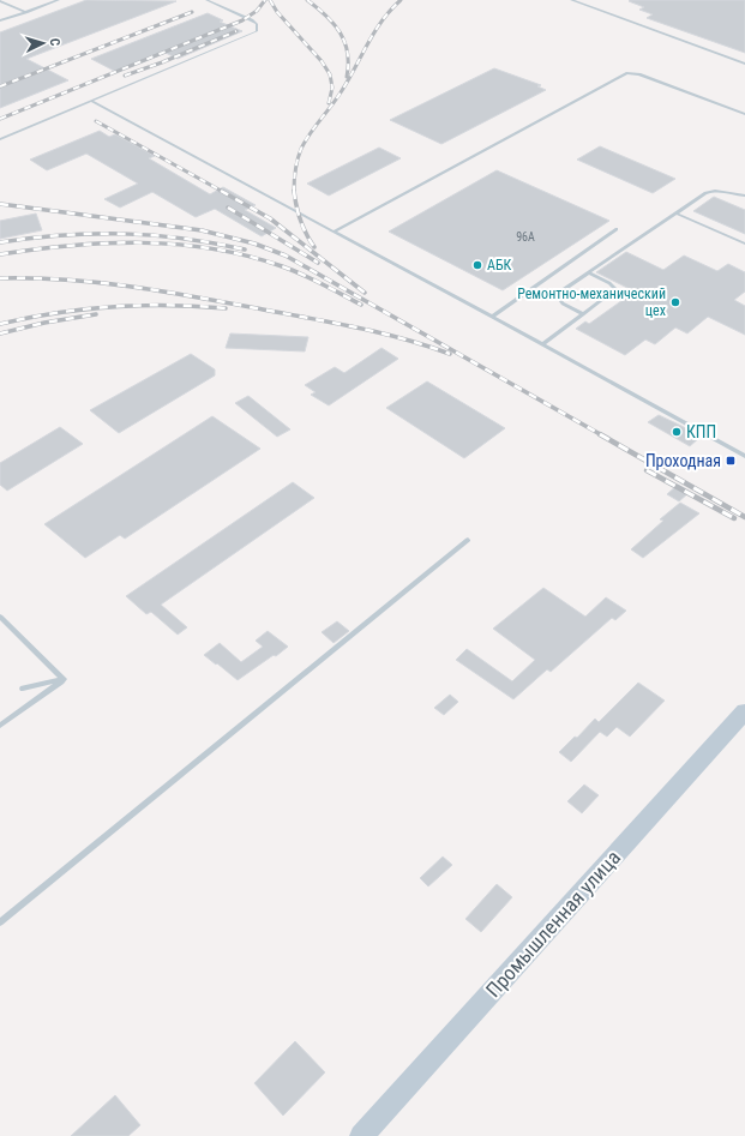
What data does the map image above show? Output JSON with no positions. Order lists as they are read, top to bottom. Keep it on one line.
{"streets":{"street":["Промышленная улица"]},"places":{"other":["АБК","Ремонтно-механический цех","КПП"],"transit":["Проходная"]},"house_numbers":["96А"],"north":"right"}
